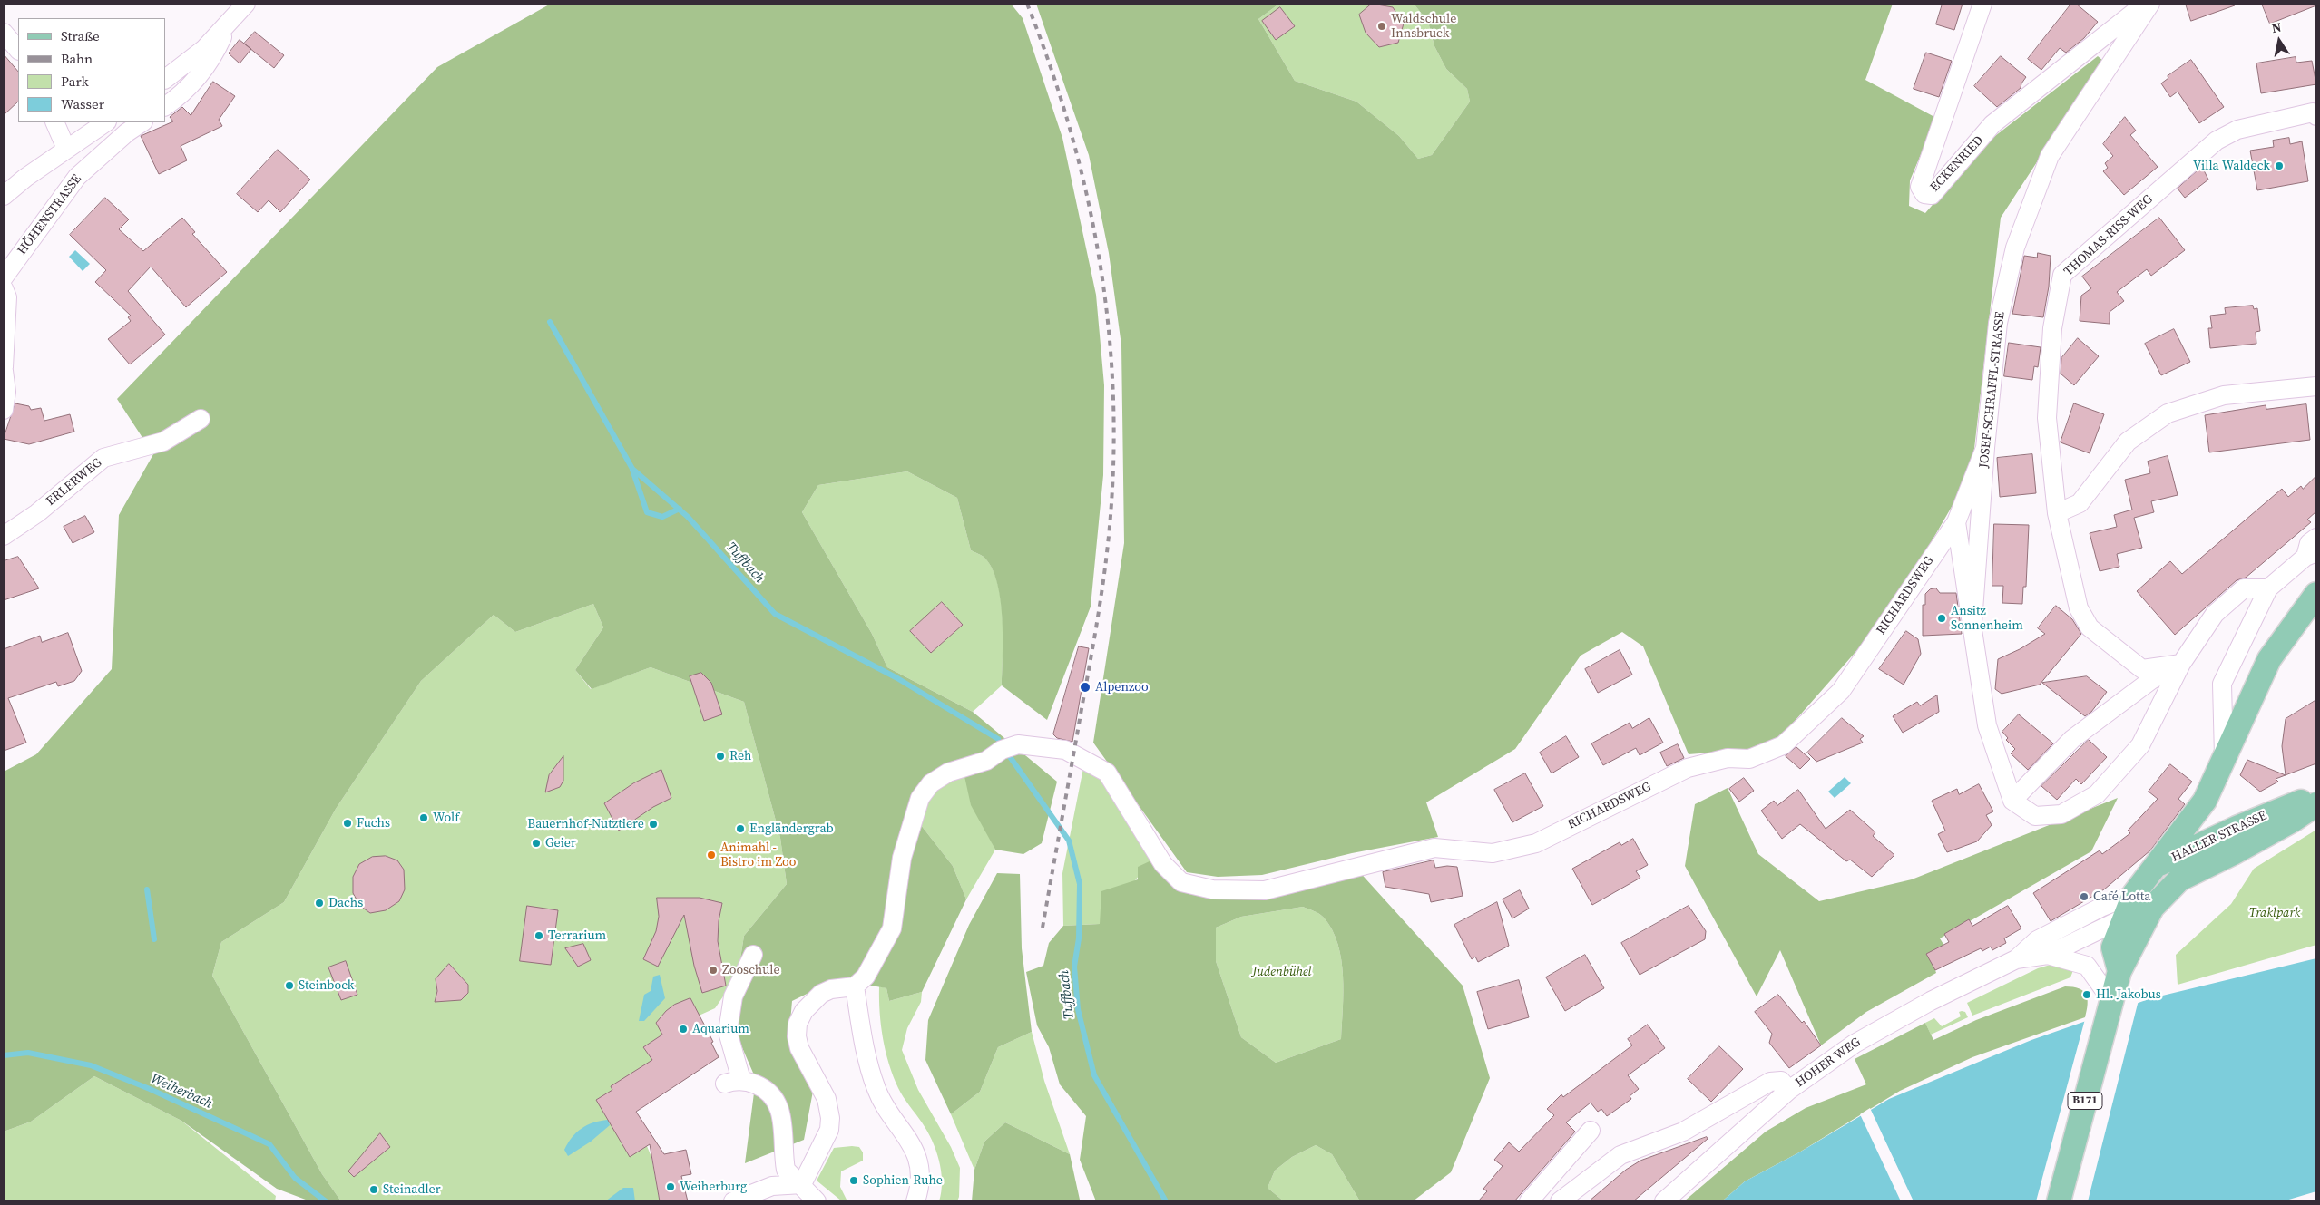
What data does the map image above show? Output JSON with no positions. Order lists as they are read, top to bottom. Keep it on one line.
{"streets":{"main road":["HALLER STRASSE","B171"],"street":["ECKENRIED","HÖHENSTRASSE","THOMAS-RISS-WEG","JOSEF-SCHRAFFL-STRASSE","ERLERWEG","RICHARDSWEG","HOHER WEG"]},"crossings":[["JOSEF-SCHRAFFL-STRASSE","RICHARDSWEG"],["HALLER STRASSE","HOHER WEG"],["HALLER STRASSE","B171"]],"water":["Tuffbach","Weiherbach"],"parks":["Traklpark","Judenbühel"],"places":["Waldschule Innsbruck","Villa Waldeck","Ansitz Sonnenheim","Alpenzoo","Reh","Wolf","Fuchs","Bauernhof-Nutztiere","Engländergrab","Geier","Animahl - Bistro im Zoo","Café Lotta","Dachs","Terrarium","Zooschule","Steinbock","Hl. Jakobus","Aquarium","Sophien-Ruhe","Weiherburg","Steinadler"],"legend":["Straße","Bahn","Park","Wasser"],"north":"top"}
